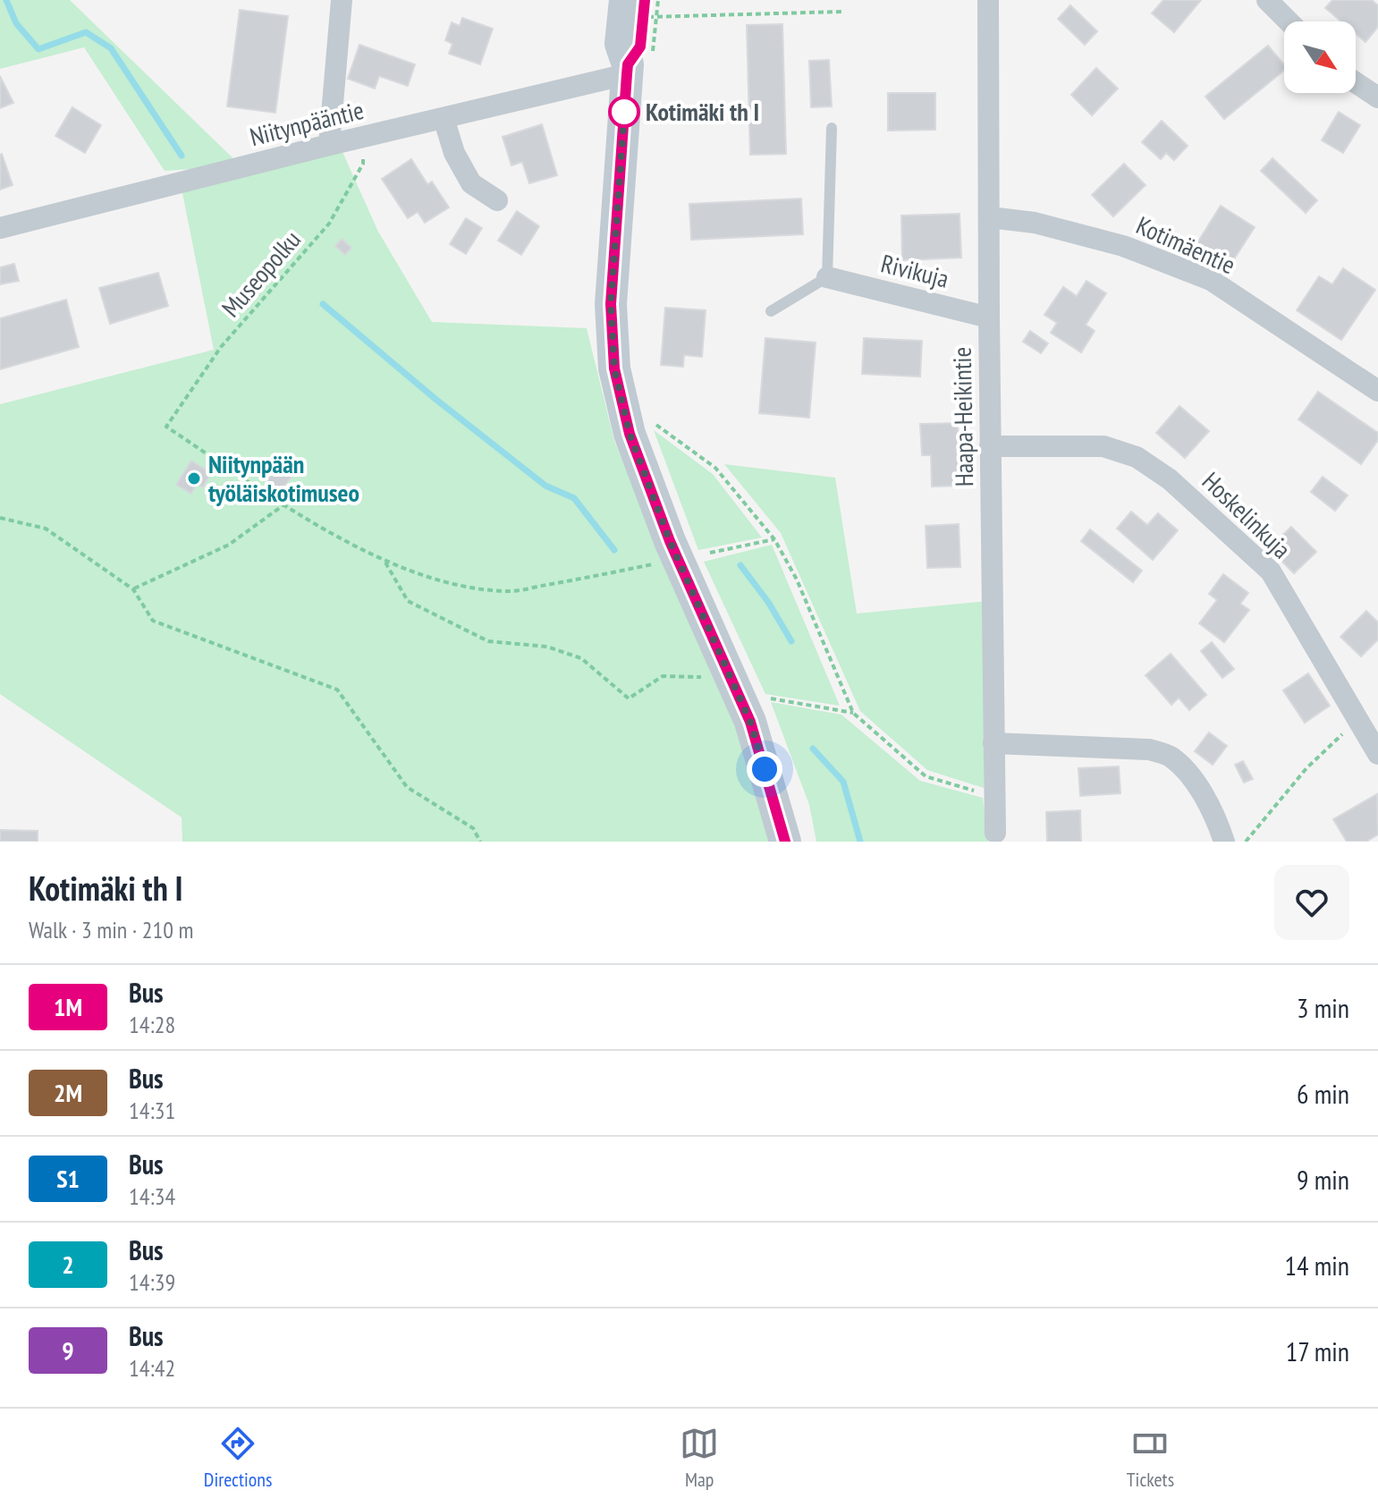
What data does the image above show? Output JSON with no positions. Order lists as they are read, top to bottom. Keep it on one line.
{"streets":{"street":["Niitynpääntie","Kotimäentie","Rivikuja","Haapa-Heikintie","Hoskelinkuja"],"path":["Museopolku"]},"crossings":[["Niitynpääntie","Museopolku"],["Kotimäentie","Haapa-Heikintie"],["Rivikuja","Haapa-Heikintie"],["Haapa-Heikintie","Hoskelinkuja"]],"places":["Kotimäki th I","Niitynpään työläiskotimuseo"],"lines":["bus line 1M"],"north":"bottom right","page":{"heading":["Kotimäki th I","Walk · 3 min · 210 m"],"list":[{"mark":"1M","name":"Bus","note":"14:28","value":"3 min"},{"mark":"2M","name":"Bus","note":"14:31","value":"6 min"},{"mark":"S1","name":"Bus","note":"14:34","value":"9 min"},{"mark":"2","name":"Bus","note":"14:39","value":"14 min"},{"mark":"9","name":"Bus","note":"14:42","value":"17 min"}],"tabs":["Directions","Map","Tickets"]}}
